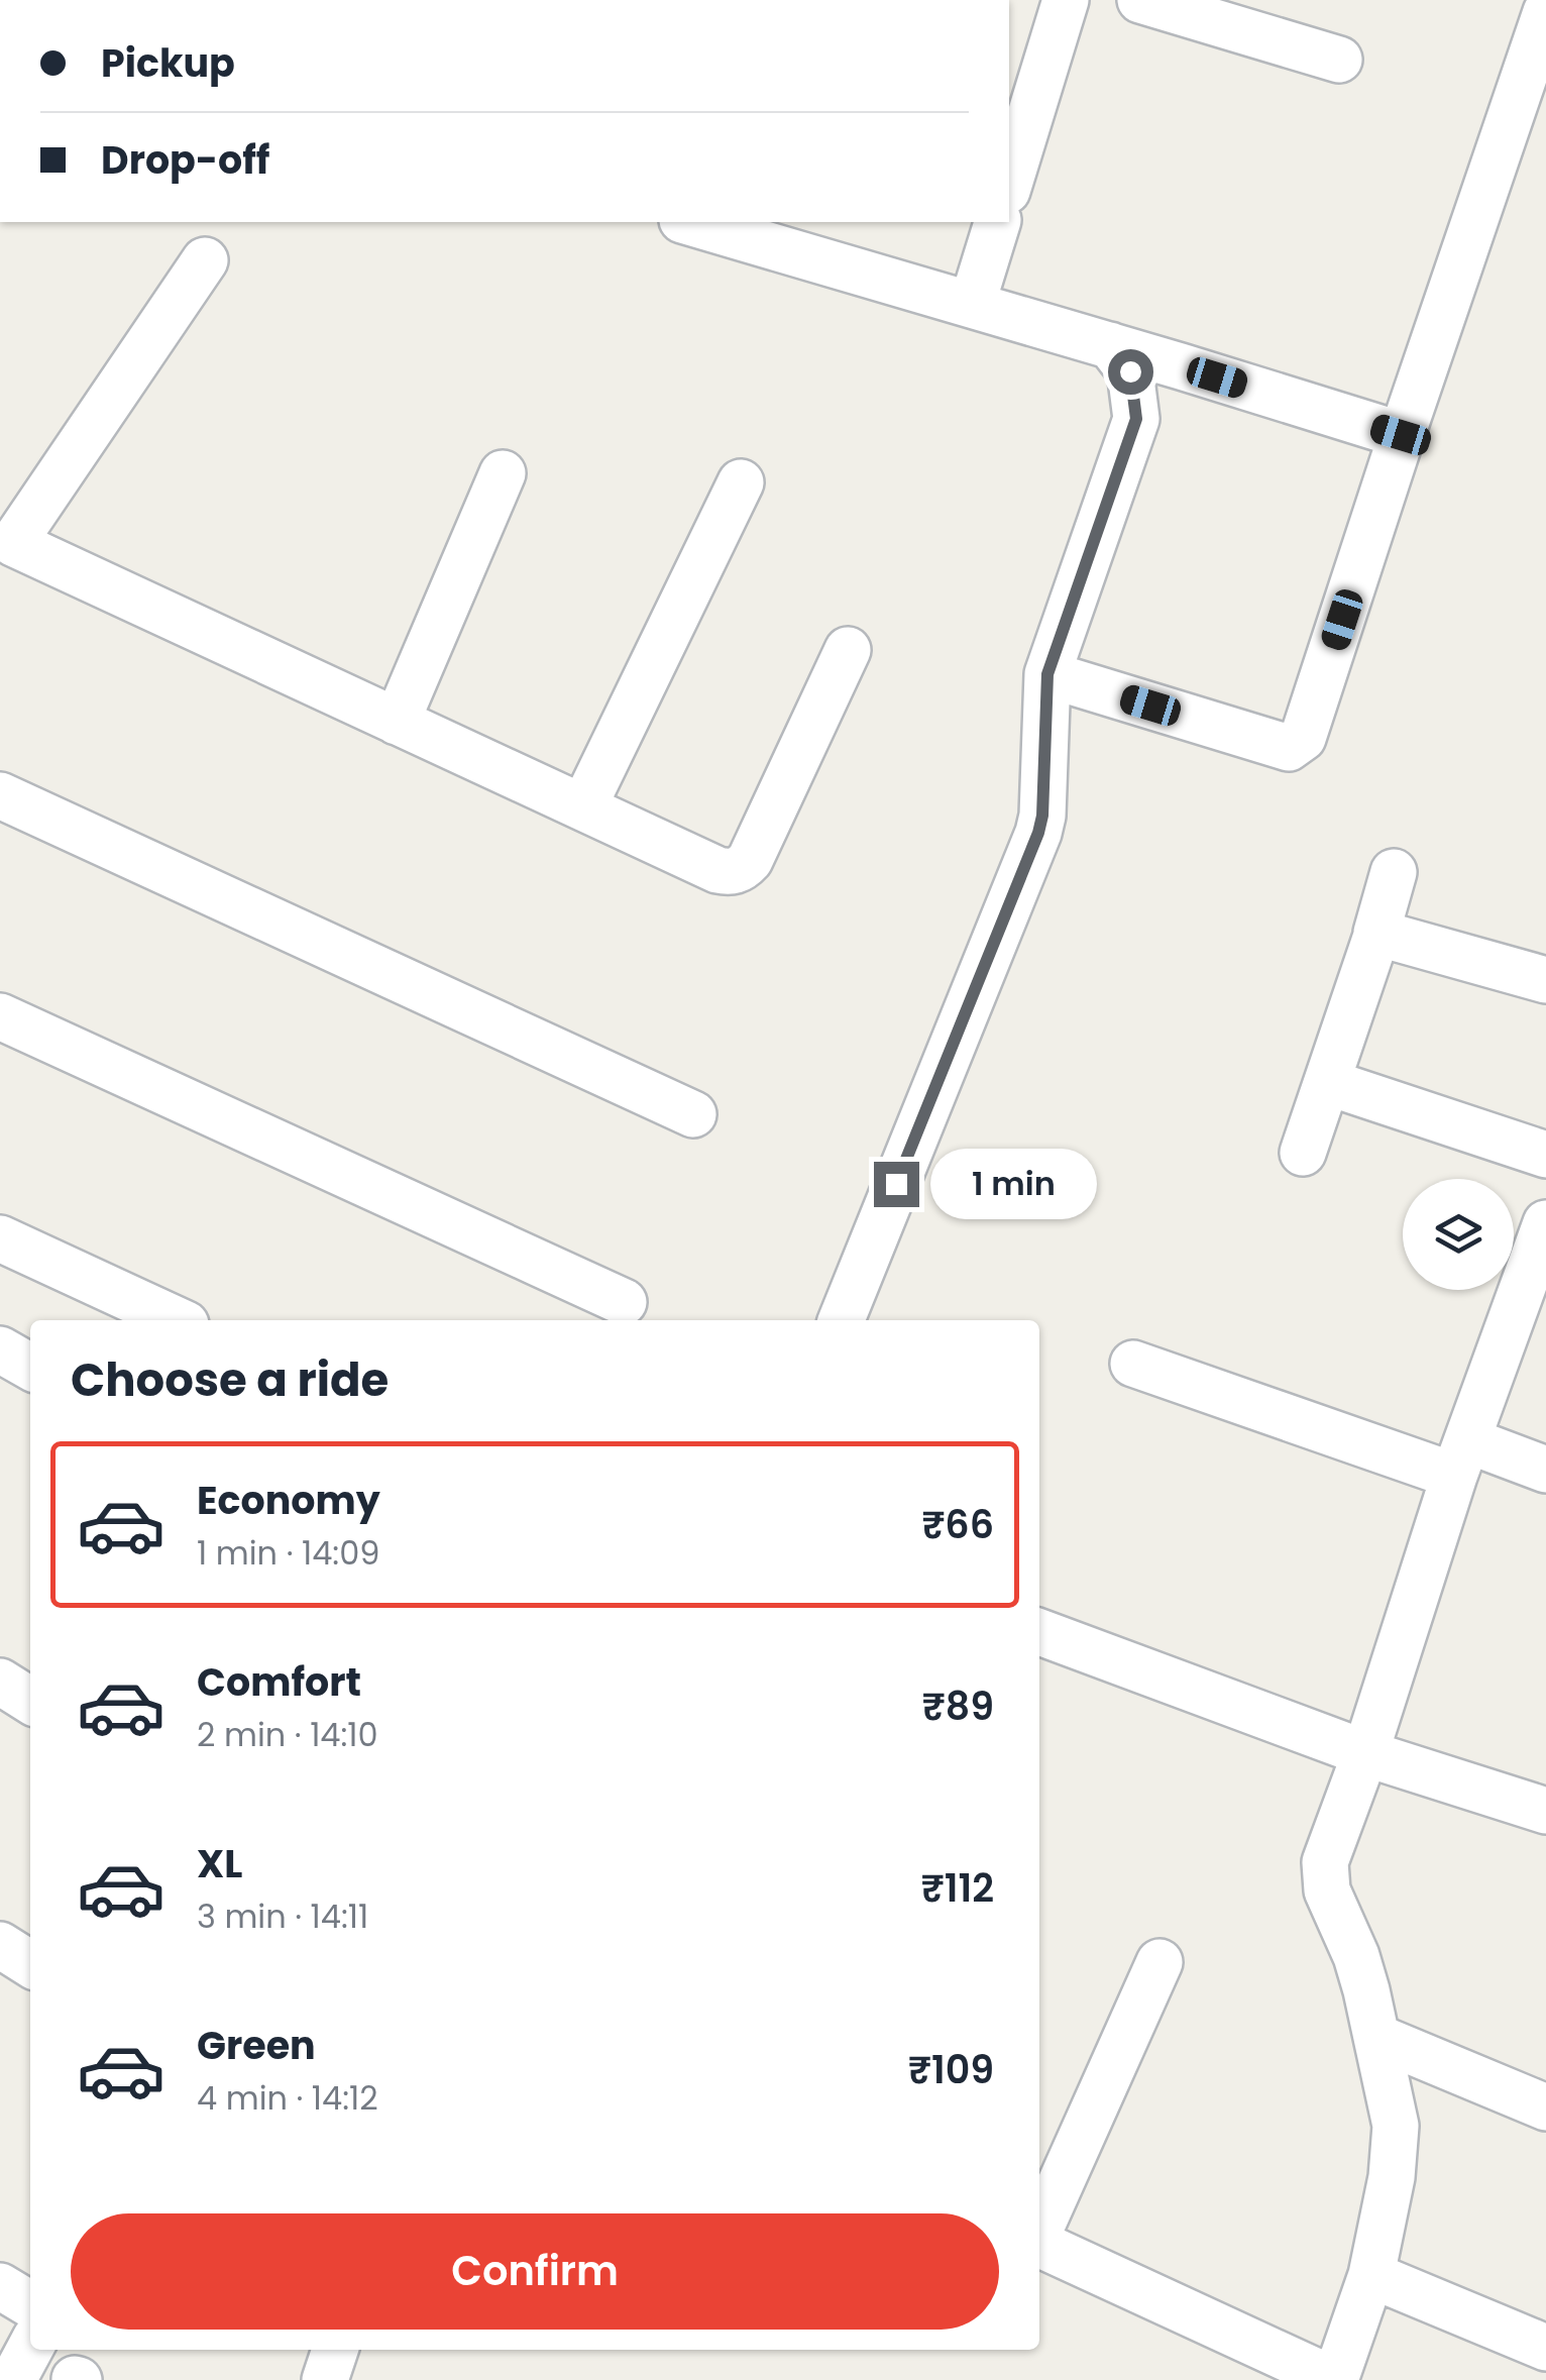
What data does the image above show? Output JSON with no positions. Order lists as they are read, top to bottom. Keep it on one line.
{"page":{"banner":["Pickup","Drop-off"],"bubble":"1 min","heading":"Choose a ride","list":[{"name":"Economy","note":"1 min · 14:09","value":"₹66"},{"name":"Comfort","note":"2 min · 14:10","value":"₹89"},{"name":"XL","note":"3 min · 14:11","value":"₹112"},{"name":"Green","note":"4 min · 14:12","value":"₹109"}],"buttons":"Confirm"}}
